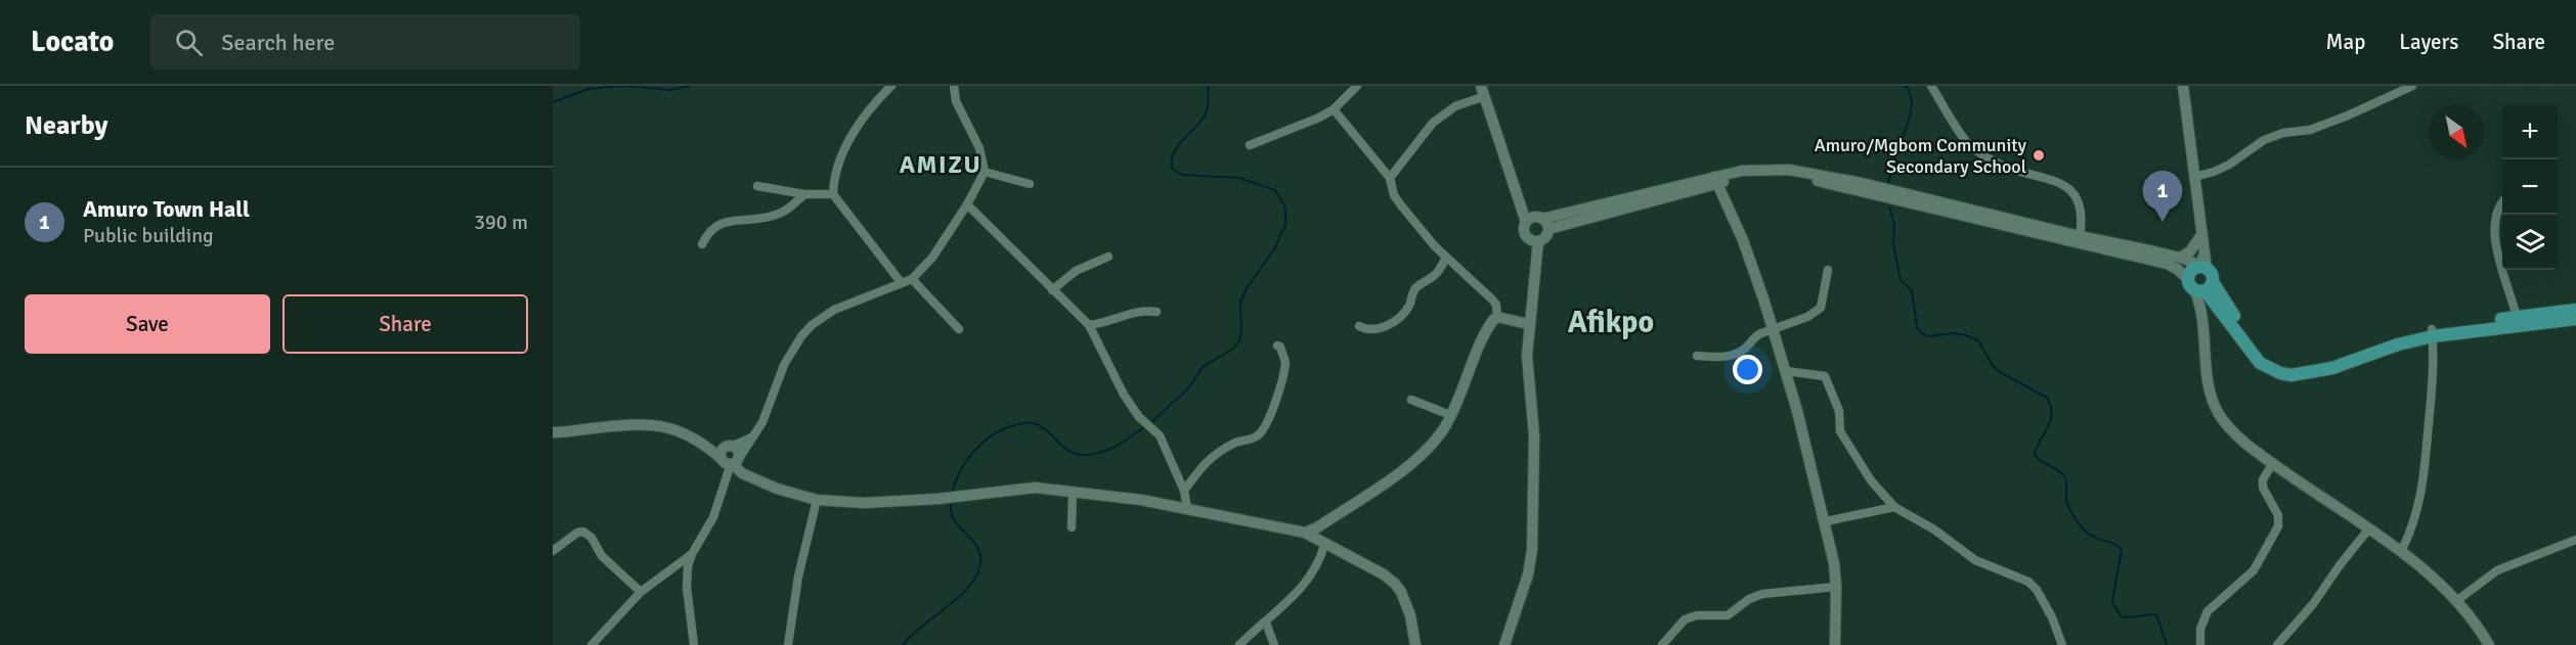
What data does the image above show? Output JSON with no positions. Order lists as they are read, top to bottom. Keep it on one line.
{"districts":["AMIZU","Afikpo"],"places":["Amuro/Mgbom Community Secondary School"],"north":"bottom right","page":{"header":"Locato","search":"Search here","nav":["Map","Layers","Share"],"heading":"Nearby","map_buttons":["+","−"],"list":[{"mark":"1","name":"Amuro Town Hall","note":"Public building","value":"390 m"}],"pins":"1","buttons":["Save","Share"]}}
